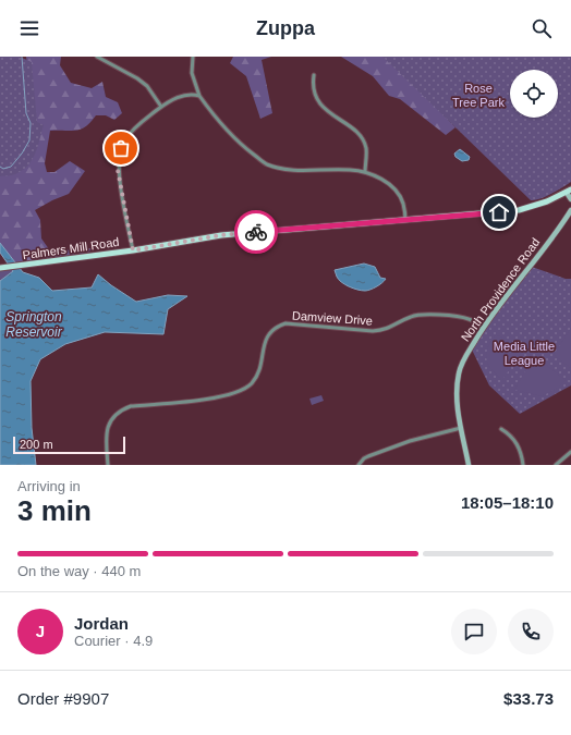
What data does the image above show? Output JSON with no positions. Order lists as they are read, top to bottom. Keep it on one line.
{"streets":{"main road":["Palmers Mill Road","North Providence Road"],"street":["Damview Drive"]},"crossings":[["North Providence Road","Damview Drive"]],"water":["Springton Reservoir"],"parks":["Rose Tree Park","Media Little League"],"scale_bar":"200 m","page":{"header":"Zuppa","scale":"200 m","heading":["3 min","Arriving in","18:05–18:10"],"panel":["Jordan","Courier · 4.9","Order #9907","$33.73"],"bar":"On the way · 440 m","round":"J"}}
